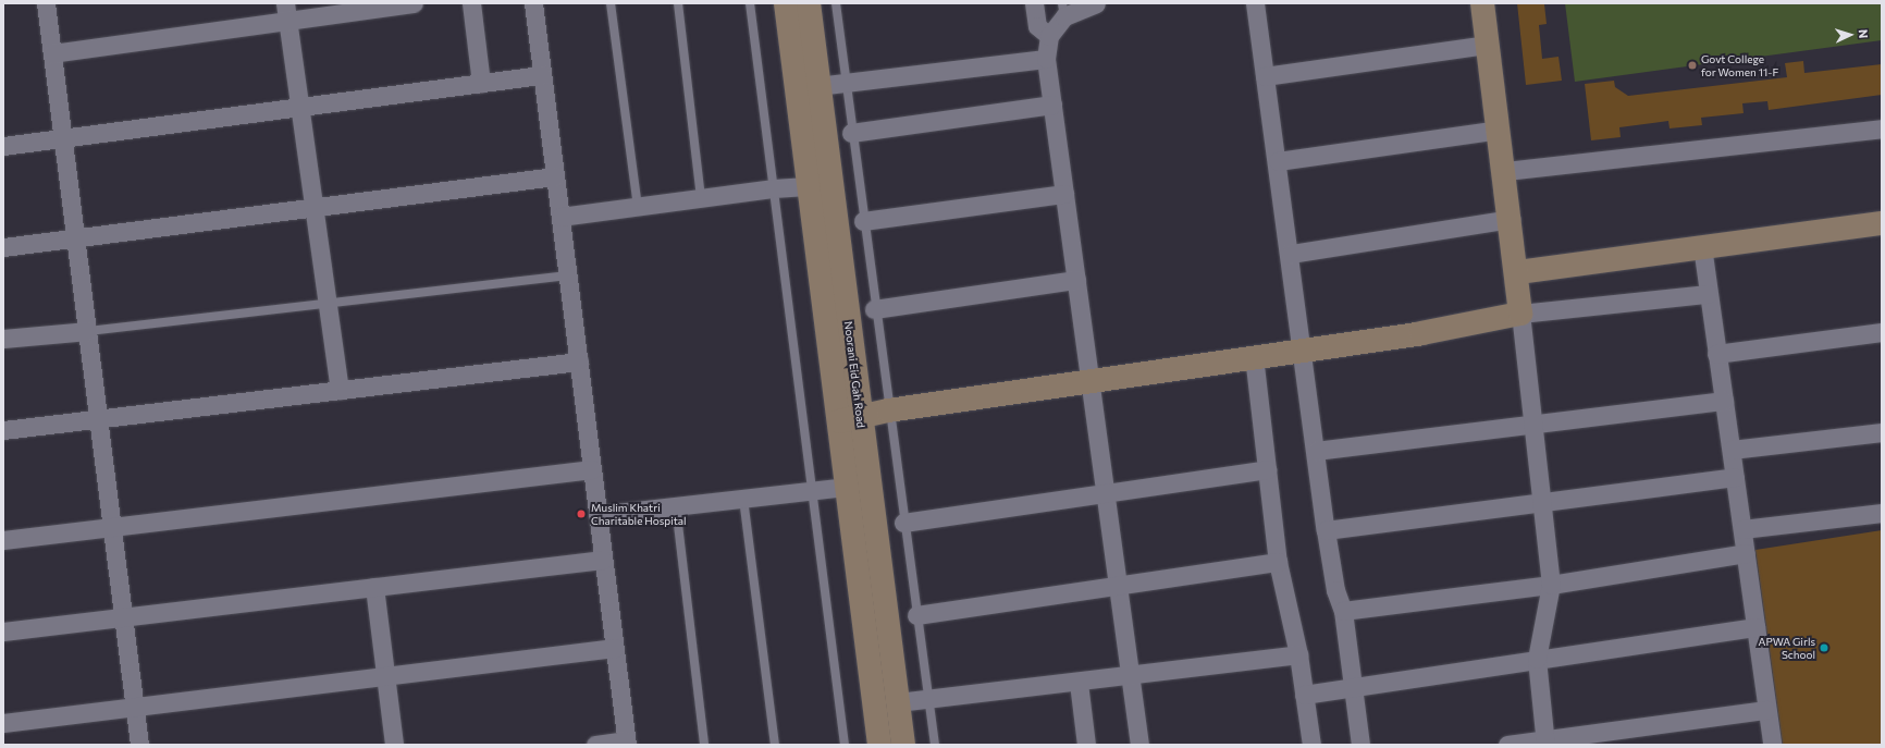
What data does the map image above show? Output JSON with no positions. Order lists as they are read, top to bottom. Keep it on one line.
{"streets":{"main road":["Noorani Eid Gah Road"]},"places":["Govt College for Women 11-F","Muslim Khatri Charitable Hospital","APWA Girls School"],"north":"right"}
